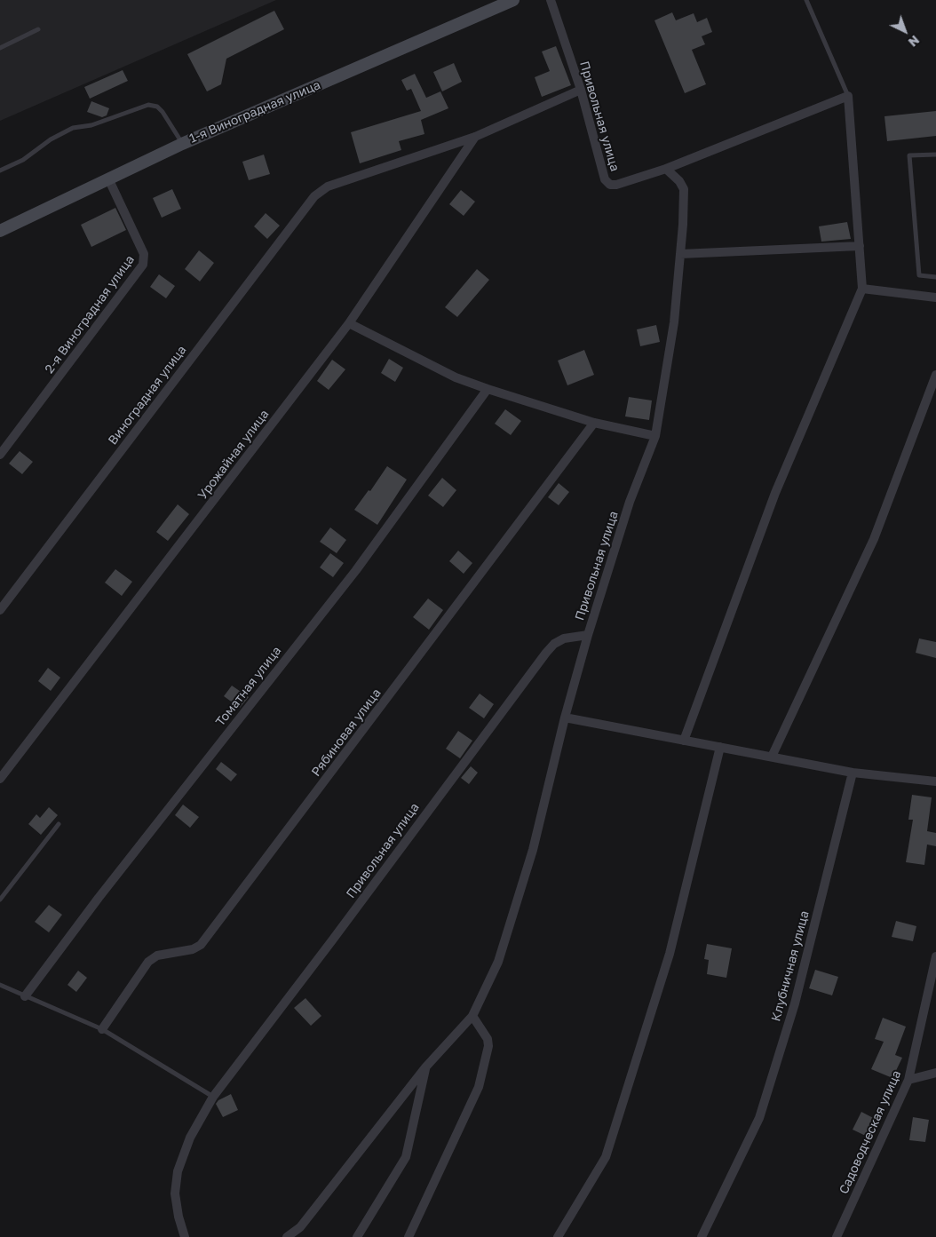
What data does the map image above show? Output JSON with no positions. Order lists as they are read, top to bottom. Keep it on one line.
{"streets":{"main road":["1-я Виноградная улица"],"street":["Привольная улица","2-я Виноградная улица","Виноградная улица","Урожайная улица","Томатная улица","Рябиновая улица","Клубничная улица","Садоводческая улица"]},"crossings":[["1-я Виноградная улица","2-я Виноградная улица"],["Виноградная улица","Урожайная улица"]],"north":"bottom right"}
